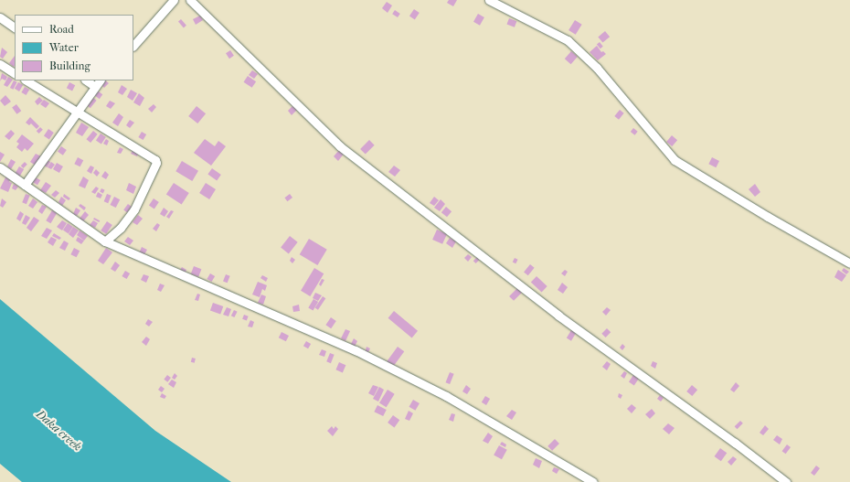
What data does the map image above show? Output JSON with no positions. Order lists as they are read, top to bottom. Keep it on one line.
{"water":["Daka creek"],"legend":["Road","Water","Building"]}
